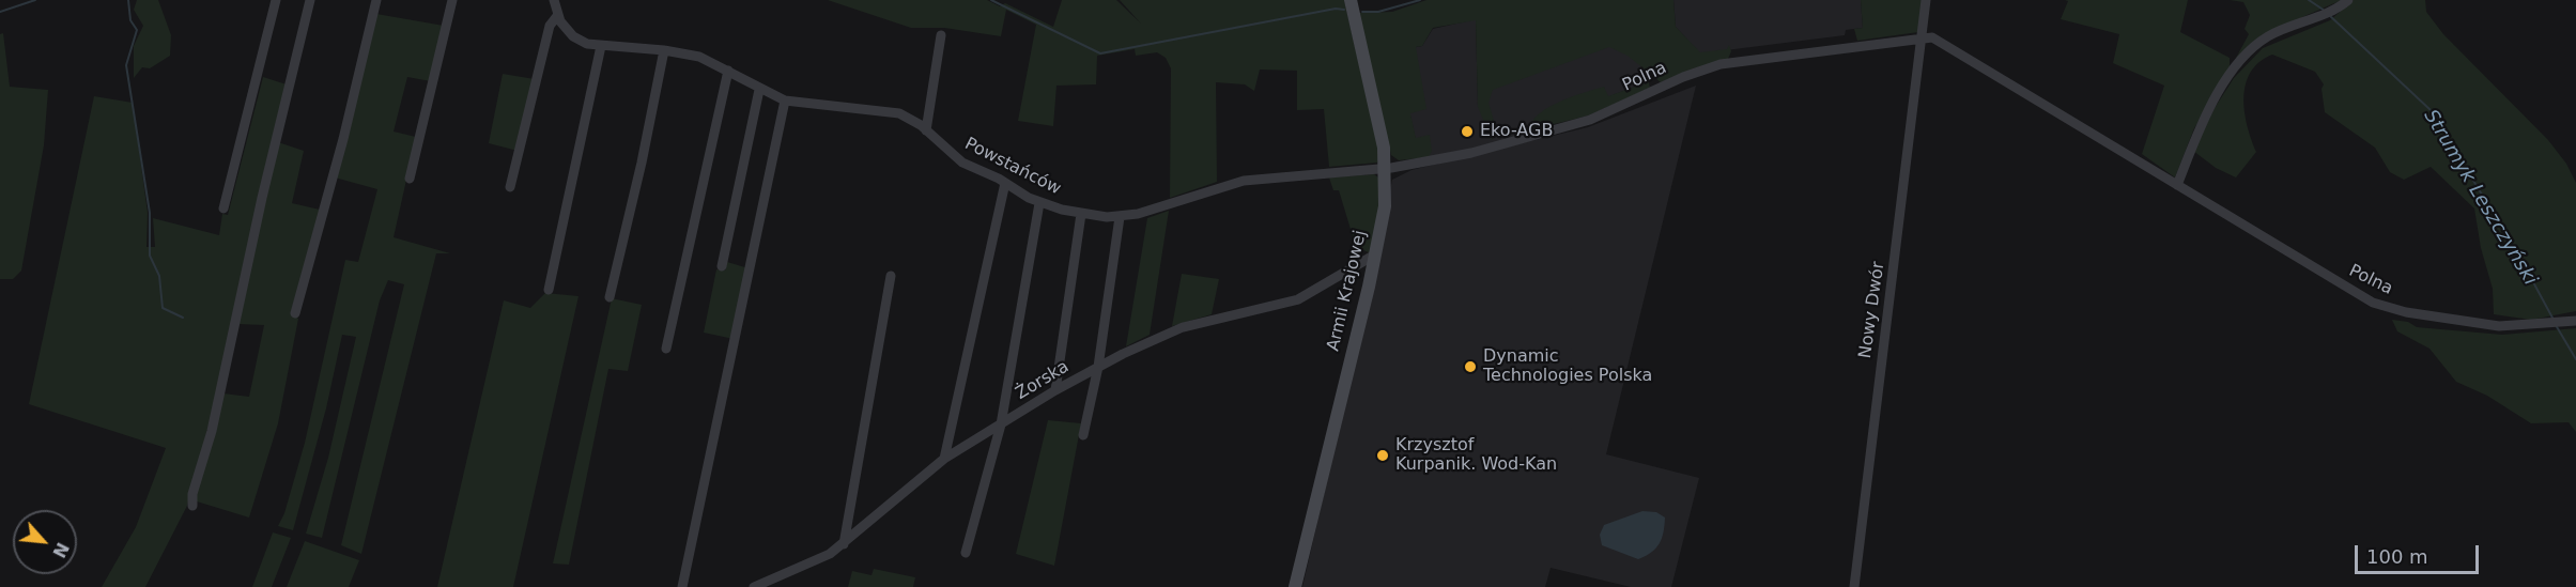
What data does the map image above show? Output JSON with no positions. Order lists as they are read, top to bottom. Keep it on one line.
{"streets":{"street":["Polna","Powstańców","Armii Krajowej","Nowy Dwór","Żorska"]},"crossings":[["Polna","Powstańców"],["Polna","Armii Krajowej"],["Polna","Nowy Dwór"],["Powstańców","Armii Krajowej"],["Armii Krajowej","Żorska"]],"water":["Strumyk Leszczyński"],"places":["Eko-AGB","Dynamic Technologies Polska","Krzysztof Kurpanik. Wod-Kan"],"scale_bar":"100 m","north":"bottom right"}
